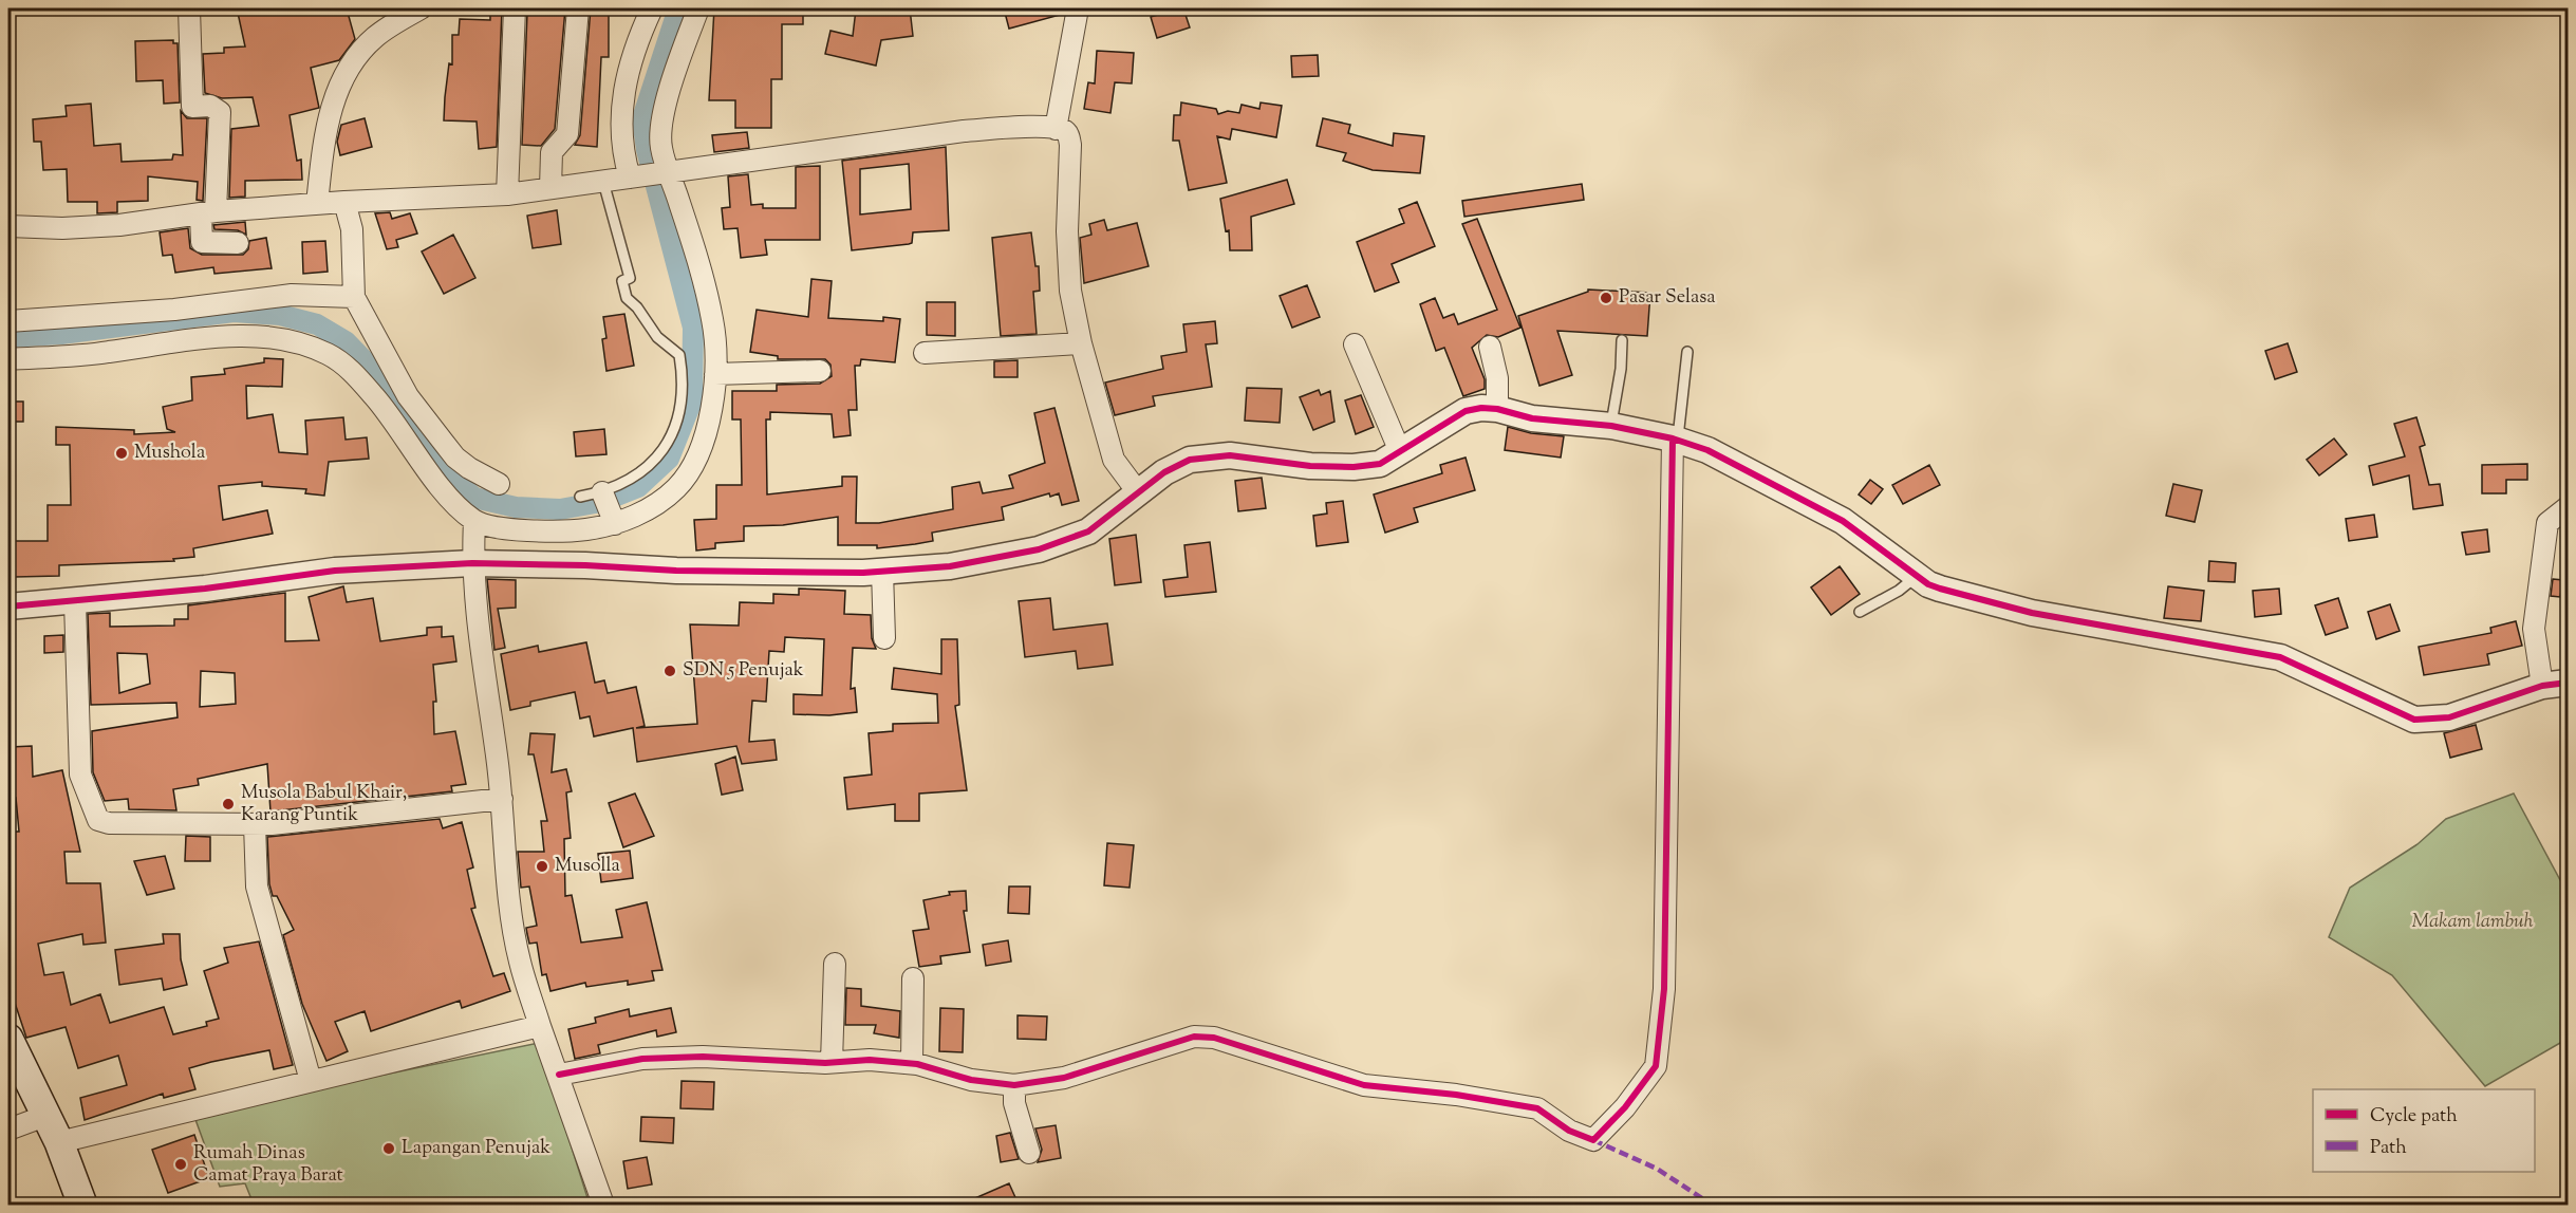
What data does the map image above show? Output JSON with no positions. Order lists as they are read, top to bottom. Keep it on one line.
{"parks":["Makam lambuh"],"places":["Pasar Selasa","Mushola","SDN 5 Penujak","Musola Babul Khair, Karang Puntik","Musolla","Lapangan Penujak","Rumah Dinas Camat Praya Barat"],"legend":["Cycle path","Path"]}
